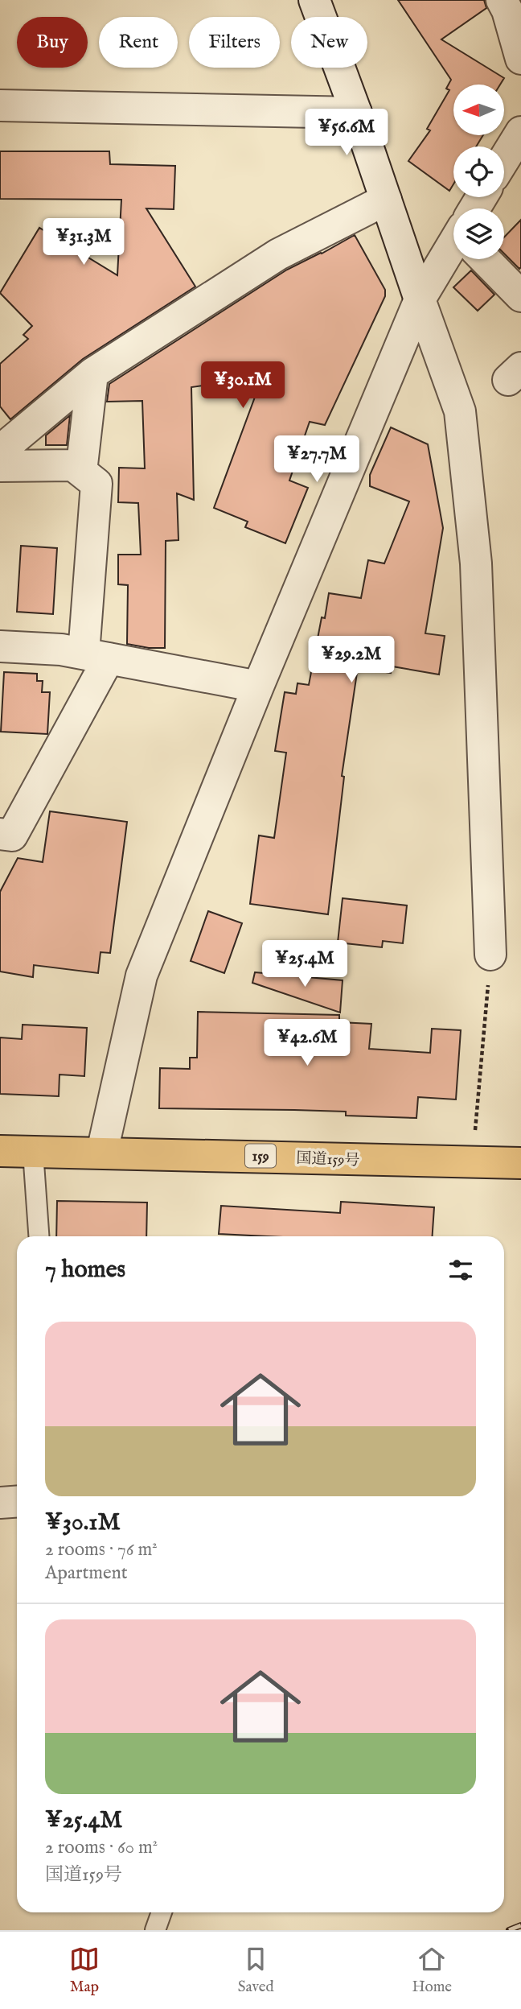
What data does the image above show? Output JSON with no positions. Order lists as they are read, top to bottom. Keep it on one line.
{"streets":{"highway":["159","国道159号"]},"north":"left","page":{"chip":["Buy","Rent","Filters","New"],"price":["¥56.6M","¥31.3M","¥30.1M","¥27.7M","¥29.2M","¥25.4M","¥42.6M"],"heading":"7 homes","list":[{"name":"¥30.1M","note":"2 rooms · 76 m² · Apartment"},{"name":"¥25.4M","note":"2 rooms · 60 m² · 国道159号"}],"tabs":["Map","Saved","Home"]}}
